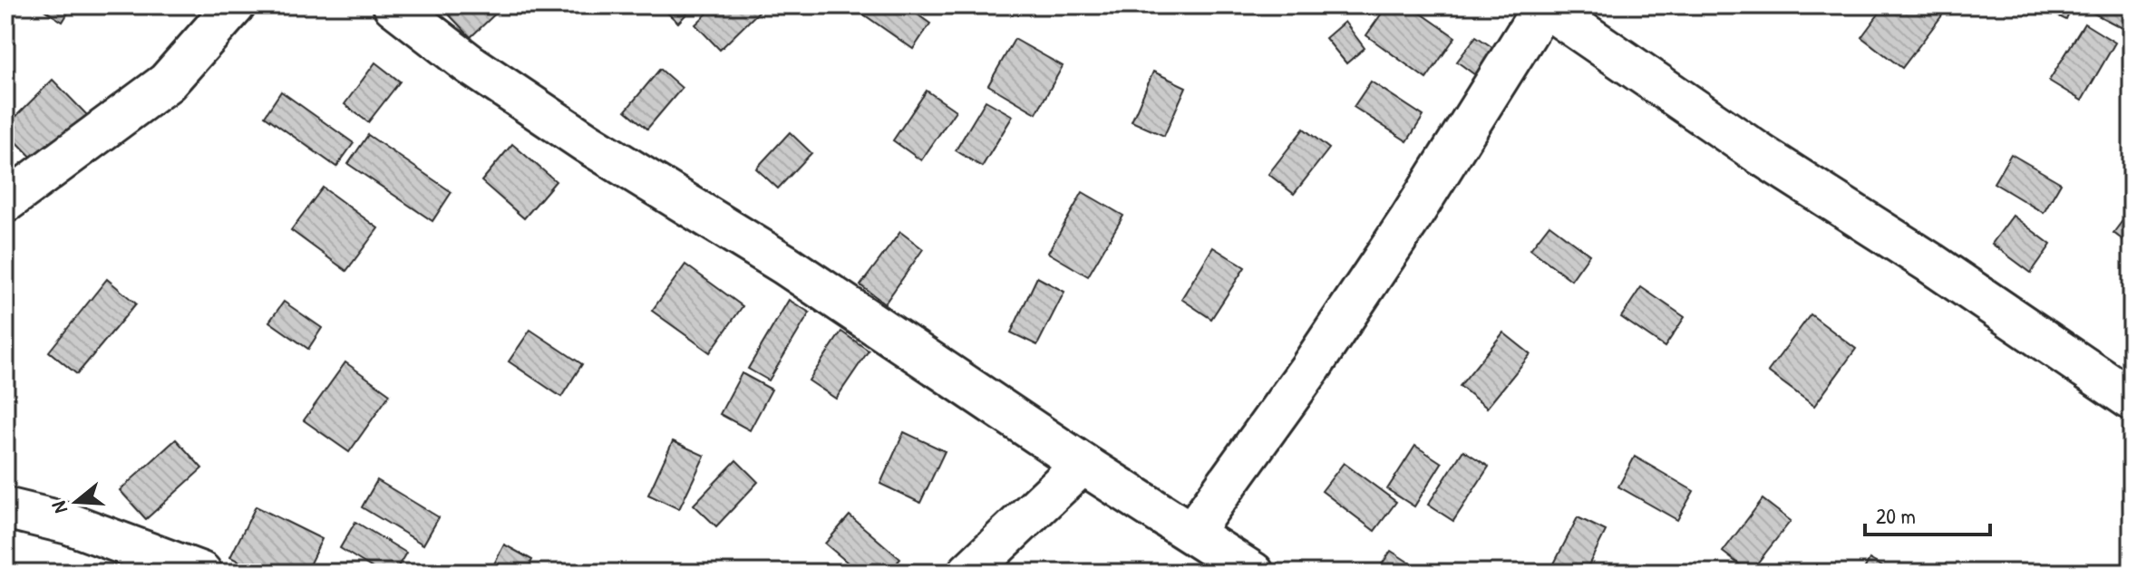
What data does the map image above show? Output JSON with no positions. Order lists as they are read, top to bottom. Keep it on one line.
{"scale_bar":"20 m","north":"left"}
